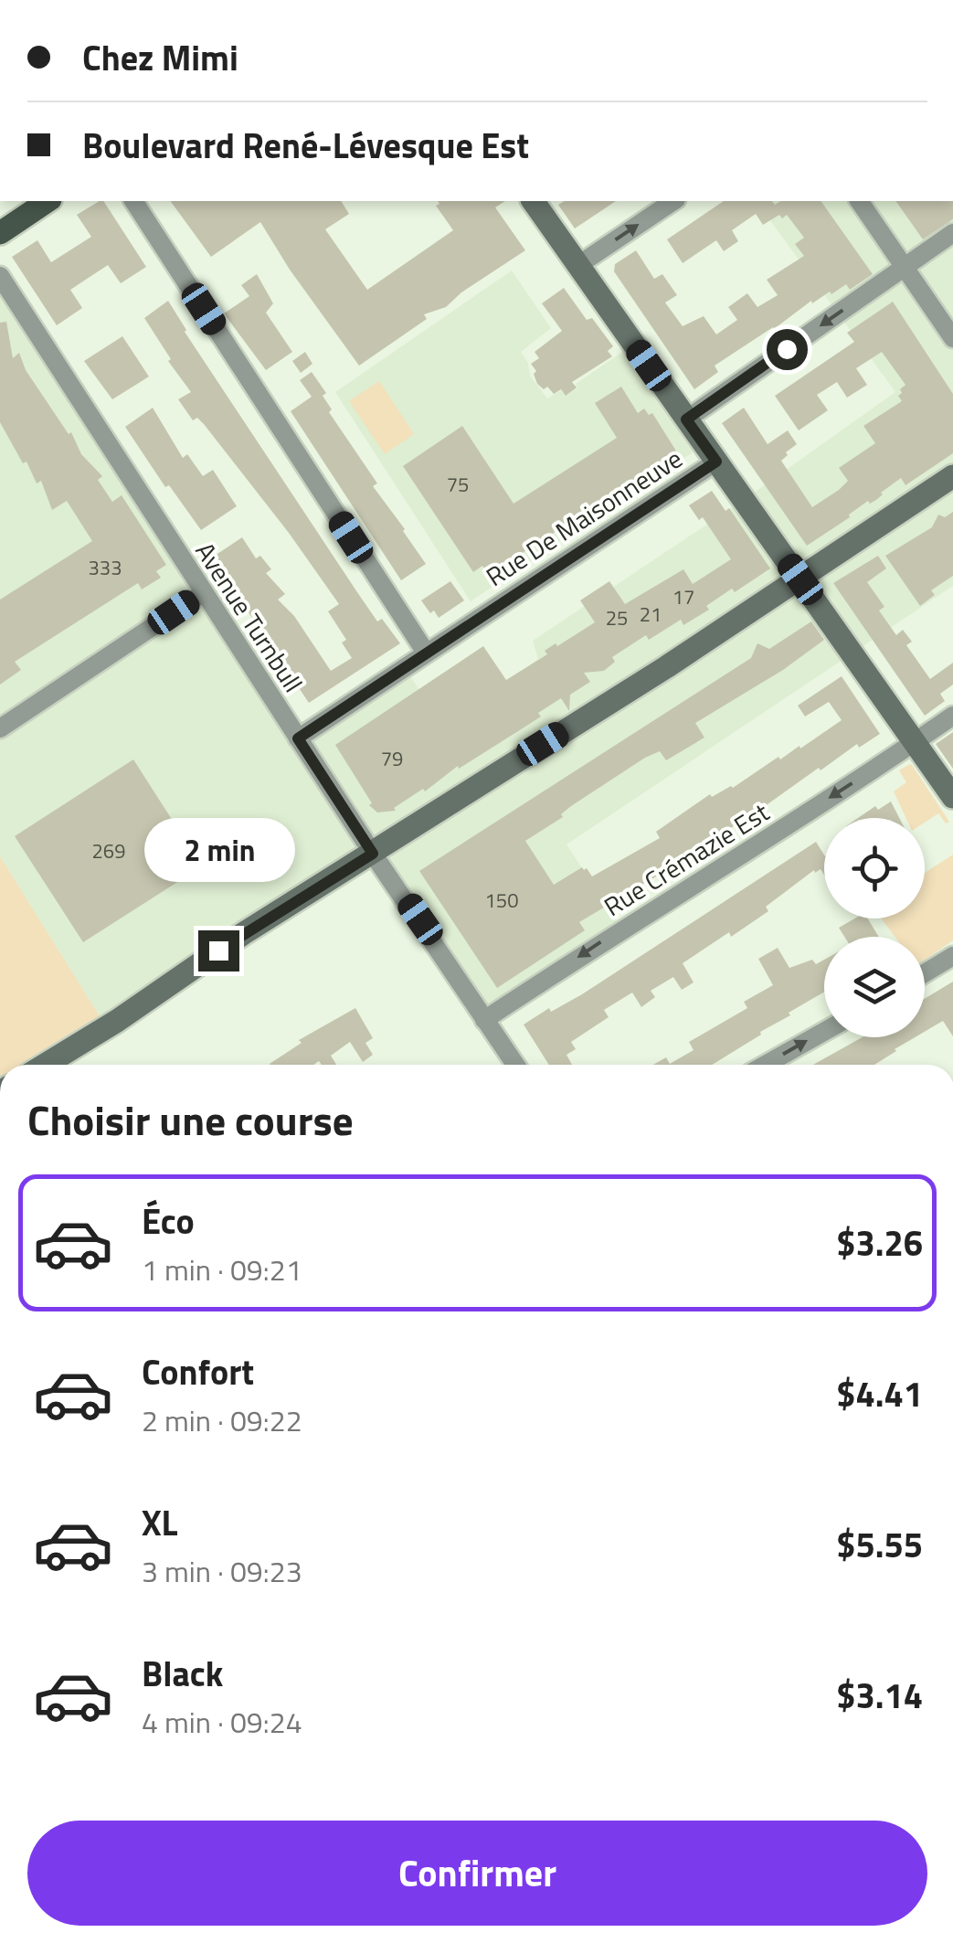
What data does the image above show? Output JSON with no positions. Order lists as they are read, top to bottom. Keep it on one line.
{"streets":{"street":["Rue De Maisonneuve","Avenue Turnbull","Rue Crémazie Est"]},"crossings":[["Rue De Maisonneuve","Avenue Turnbull"],["Avenue Turnbull","Rue Crémazie Est"]],"one_way":["Rue Crémazie Est"],"house_numbers":["75","333","17","21","25","79","269","150"],"page":{"banner":["Chez Mimi","Boulevard René-Lévesque Est"],"bubble":"2 min","heading":"Choisir une course","list":[{"name":"Éco","note":"1 min · 09:21","value":"$3.26"},{"name":"Confort","note":"2 min · 09:22","value":"$4.41"},{"name":"XL","note":"3 min · 09:23","value":"$5.55"},{"name":"Black","note":"4 min · 09:24","value":"$3.14"}],"buttons":"Confirmer"}}
